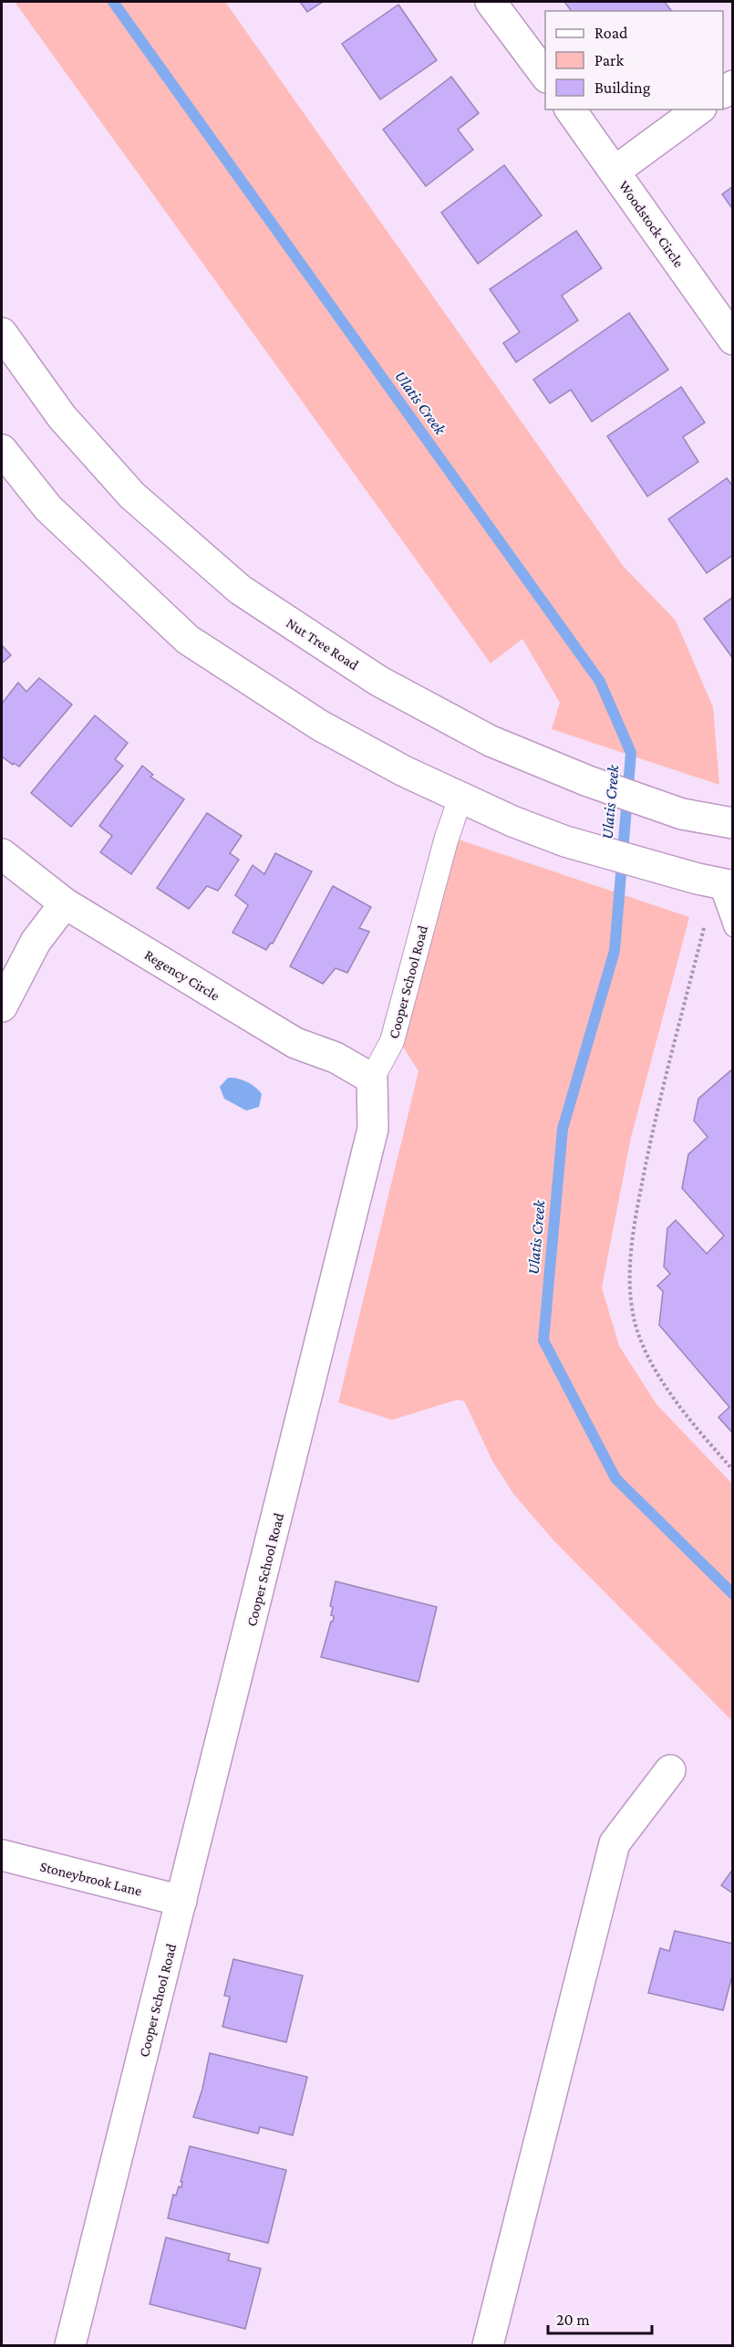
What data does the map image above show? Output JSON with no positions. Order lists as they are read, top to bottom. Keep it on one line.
{"streets":{"street":["Woodstock Circle","Nut Tree Road","Regency Circle","Cooper School Road","Stoneybrook Lane"]},"crossings":[["Regency Circle","Cooper School Road"],["Cooper School Road","Stoneybrook Lane"]],"water":["Ulatis Creek"],"legend":["Road","Park","Building"],"scale_bar":"20 m"}
